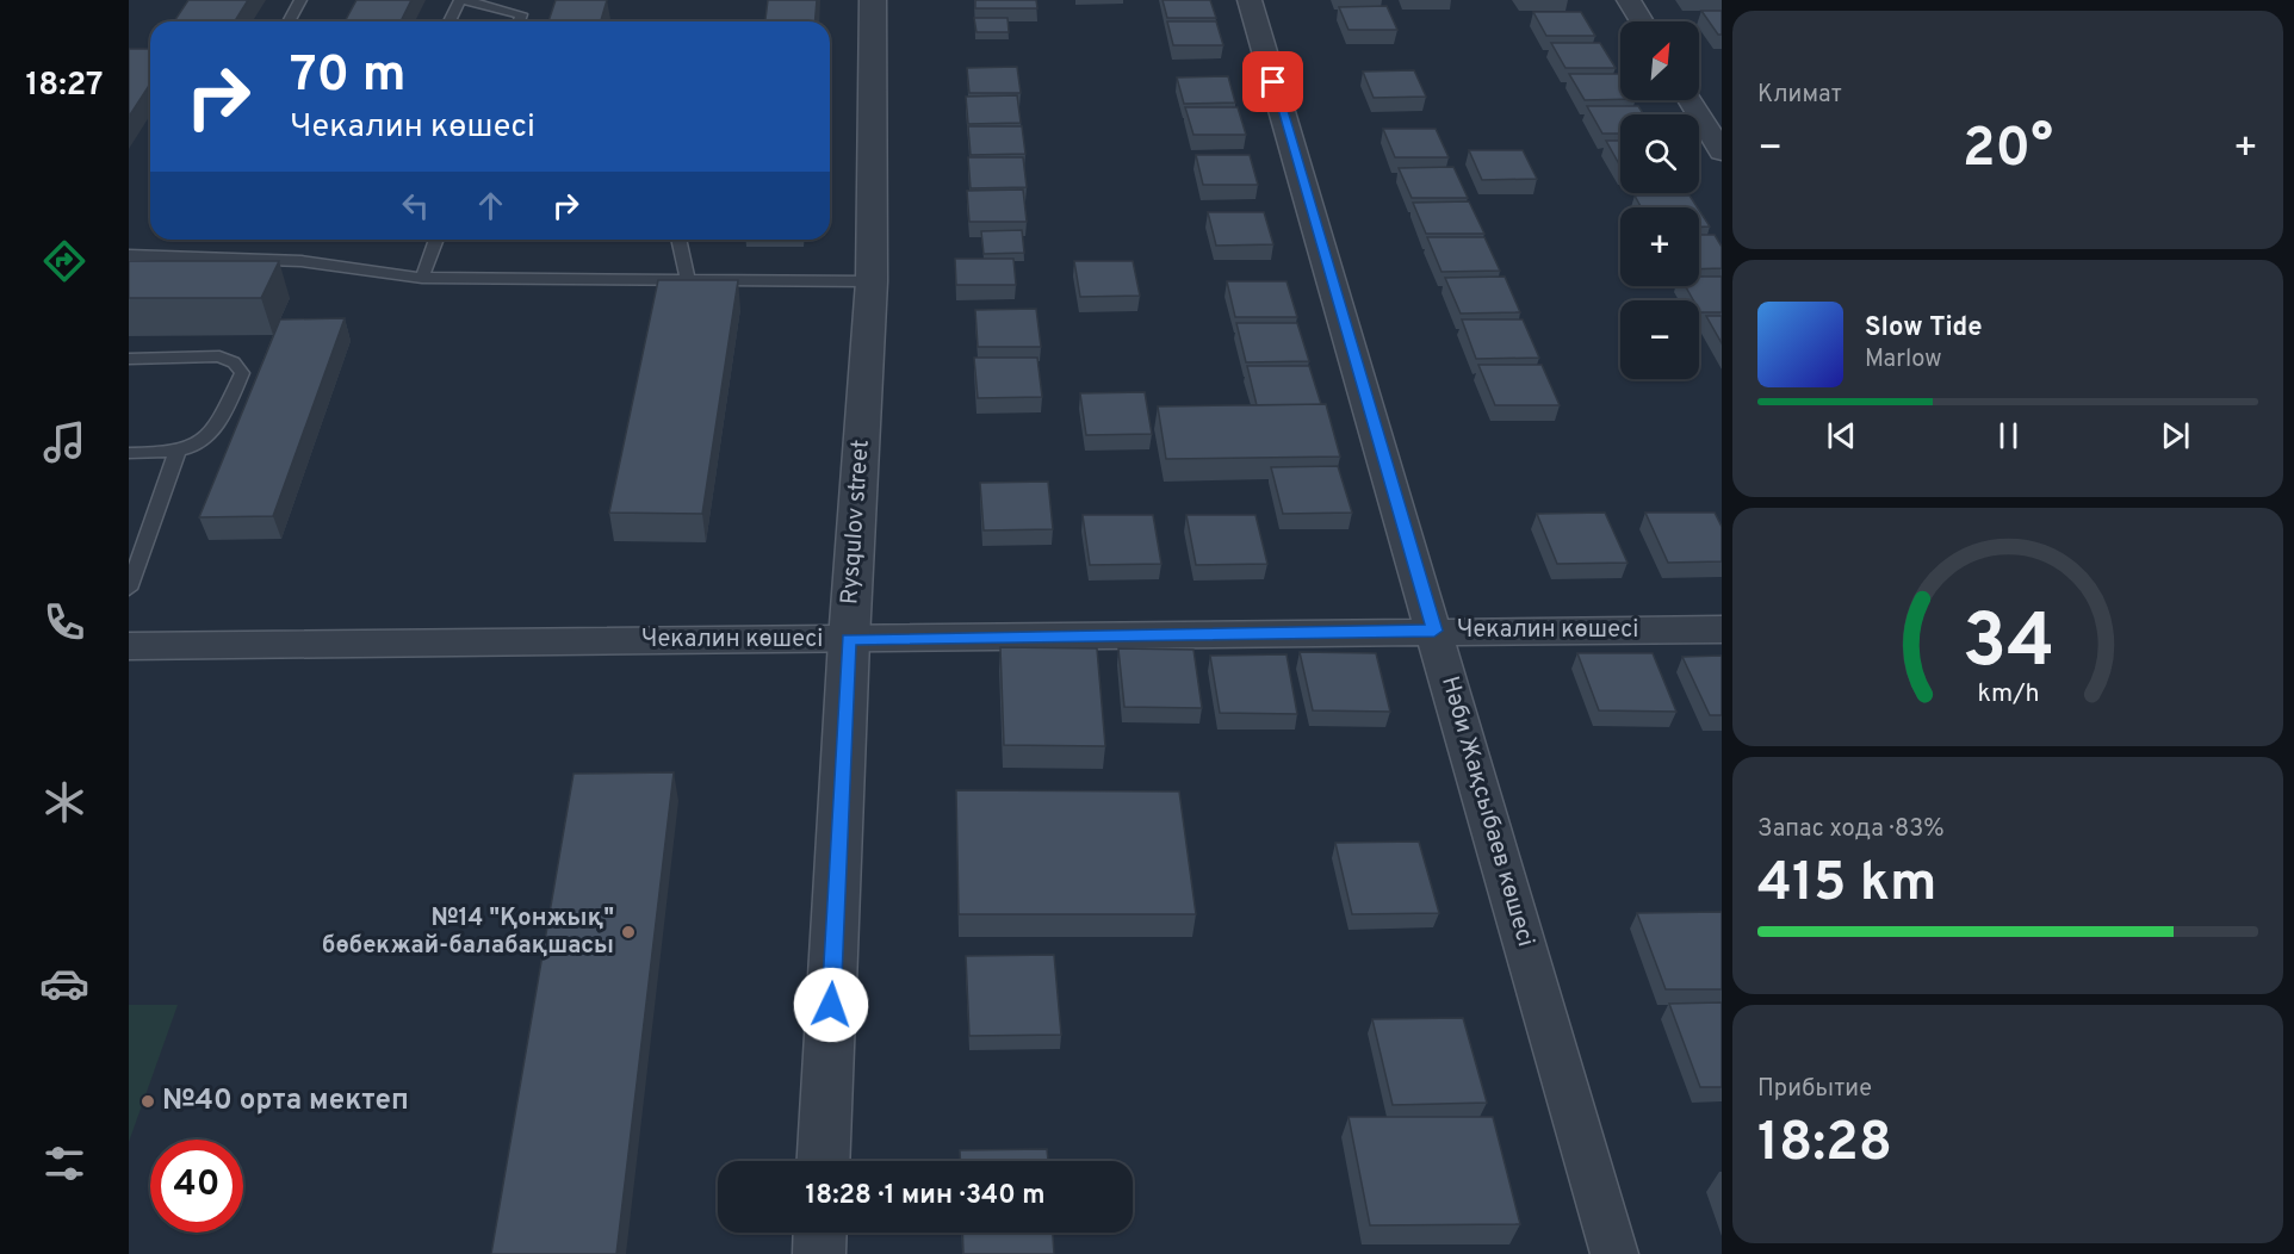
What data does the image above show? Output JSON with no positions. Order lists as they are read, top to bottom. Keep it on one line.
{"streets":{"street":["Rysqulov street","Чекалин көшесі","Нәби Жақсыбаев көшесі"]},"crossings":[["Rysqulov street","Чекалин көшесі"],["Чекалин көшесі","Нәби Жақсыбаев көшесі"]],"places":["№14 \"Қонжық\" бөбекжай-балабақшасы","№40 орта мектеп"],"north":"top right","page":{"tabs":"18:27","tile":["Климат",["Запас хода · 83%","415 km"],["Прибытие","18:28"]],"map_buttons":["+","−"],"turn":["70 m","Чекалин көшесі"],"heat":["−","20°","+"],"song":["Slow Tide","Marlow"],"limit":"40","trip":"18:28 · 1 мин · 340 m","gauge":["34","km/h"]}}
